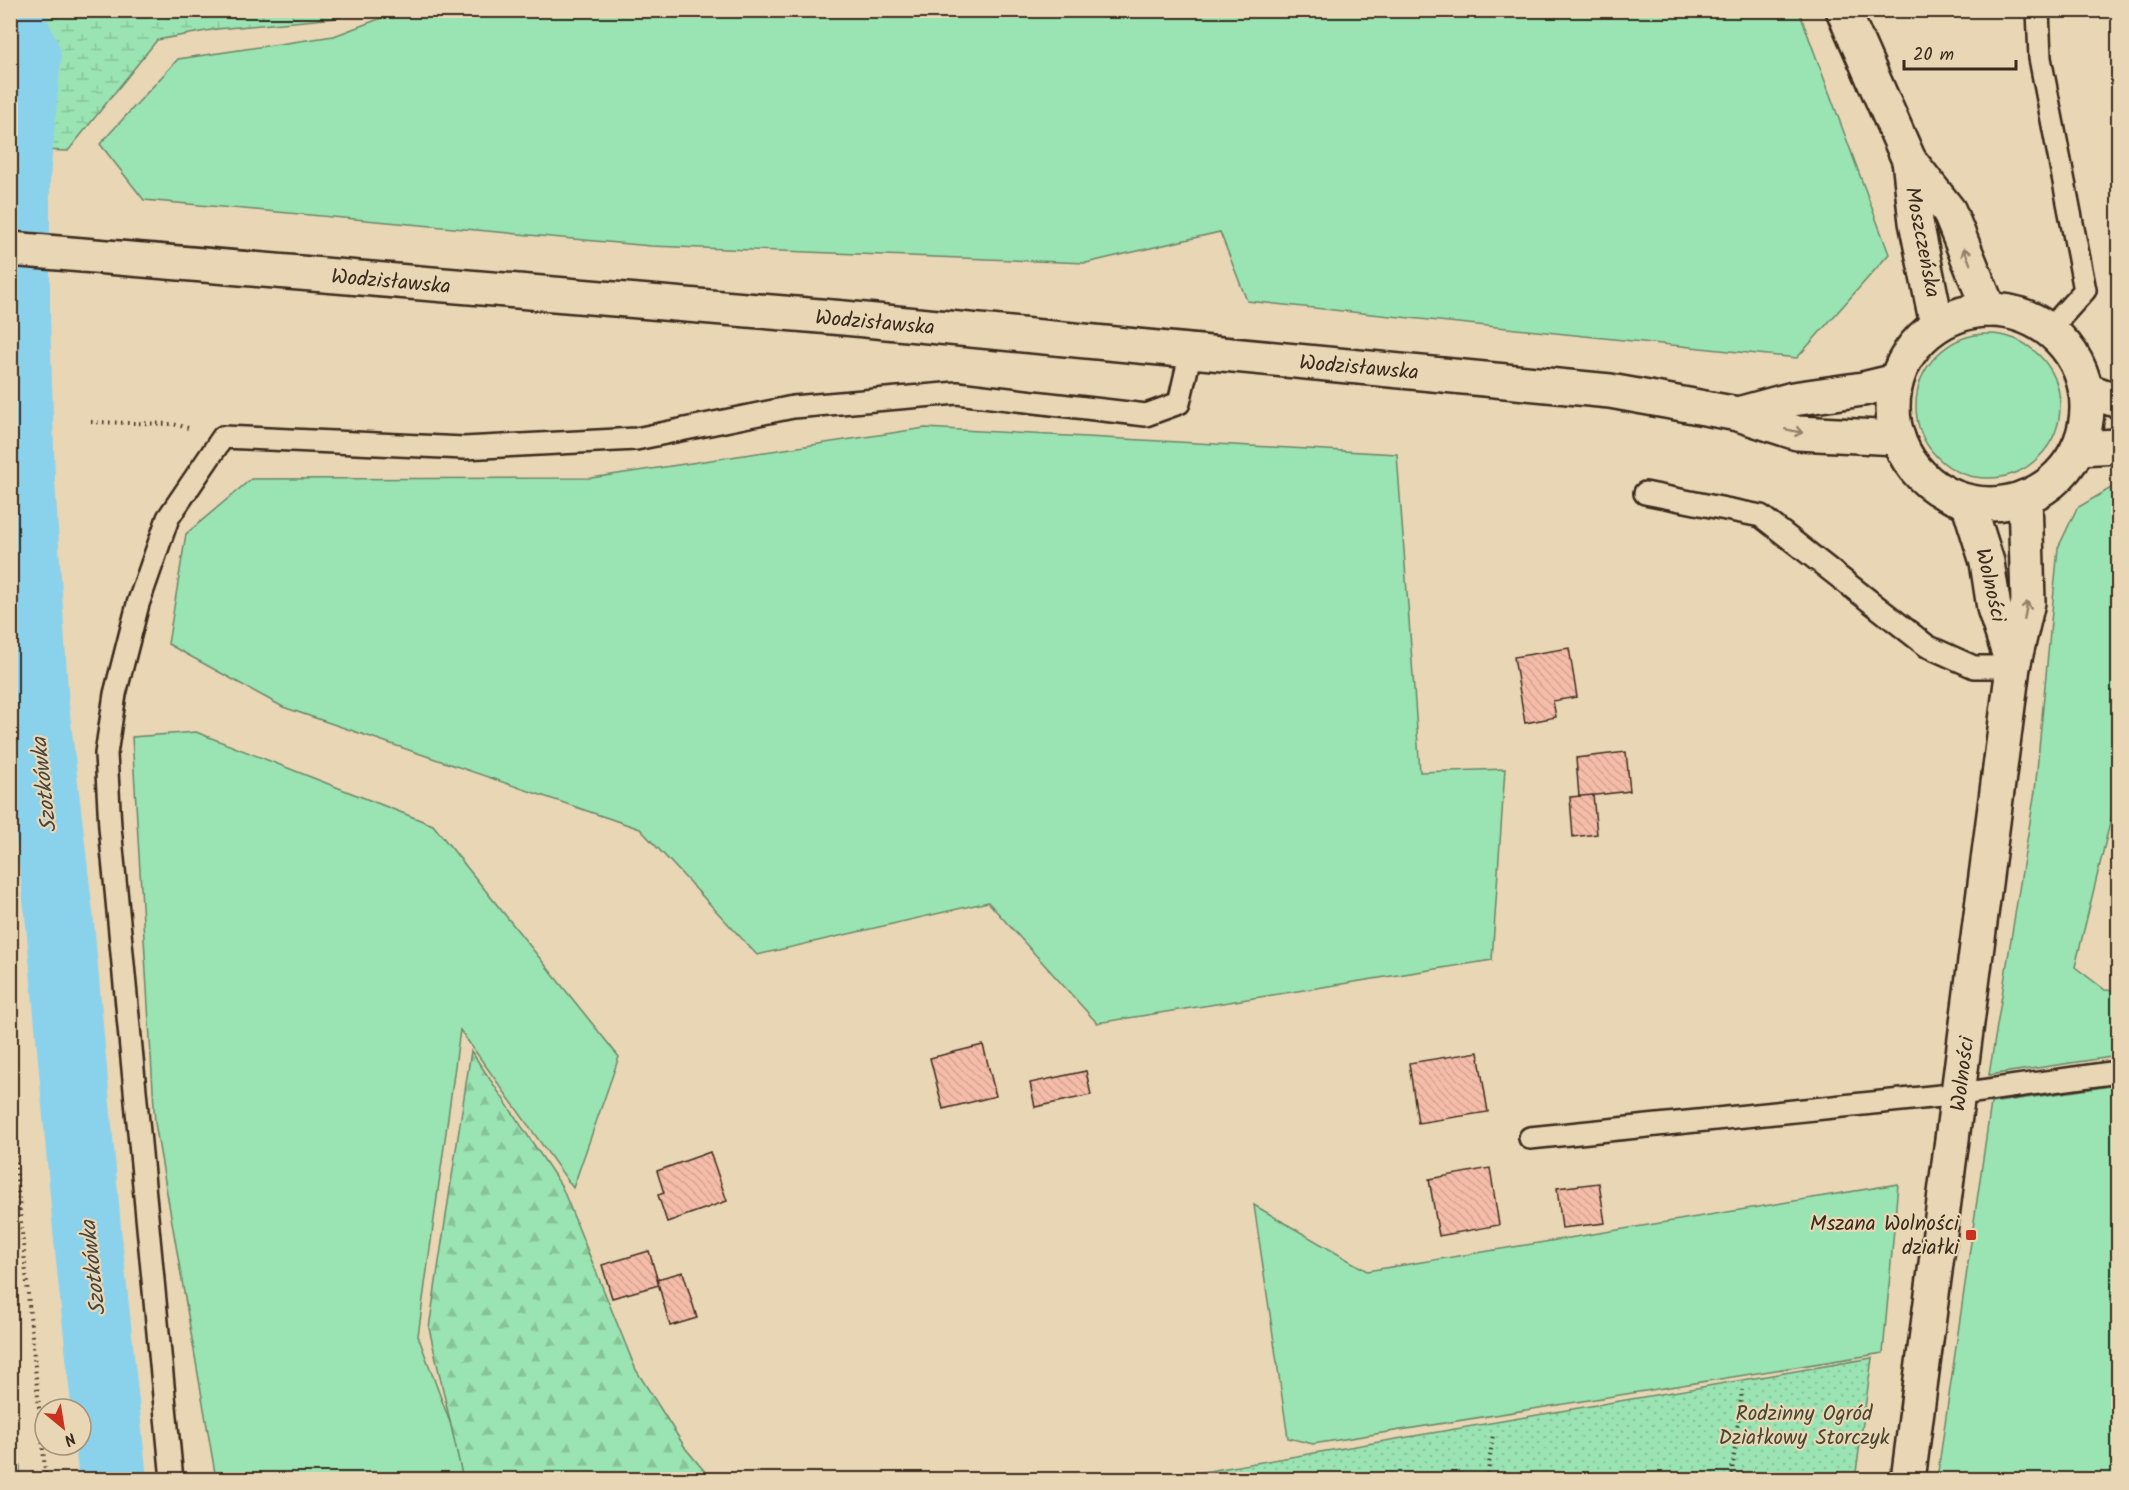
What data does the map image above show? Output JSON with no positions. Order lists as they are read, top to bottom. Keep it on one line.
{"streets":{"main road":["Moszczeńska","Wodzisławska","Wolności"]},"crossings":[["Moszczeńska","Wodzisławska"],["Moszczeńska","Wolności"],["Wodzisławska","Wolności"]],"water":["Szotkówka"],"parks":["Rodzinny Ogród Działkowy Storczyk"],"places":{"transit":["Mszana Wolności działki"]},"scale_bar":"20 m","north":"bottom right"}
